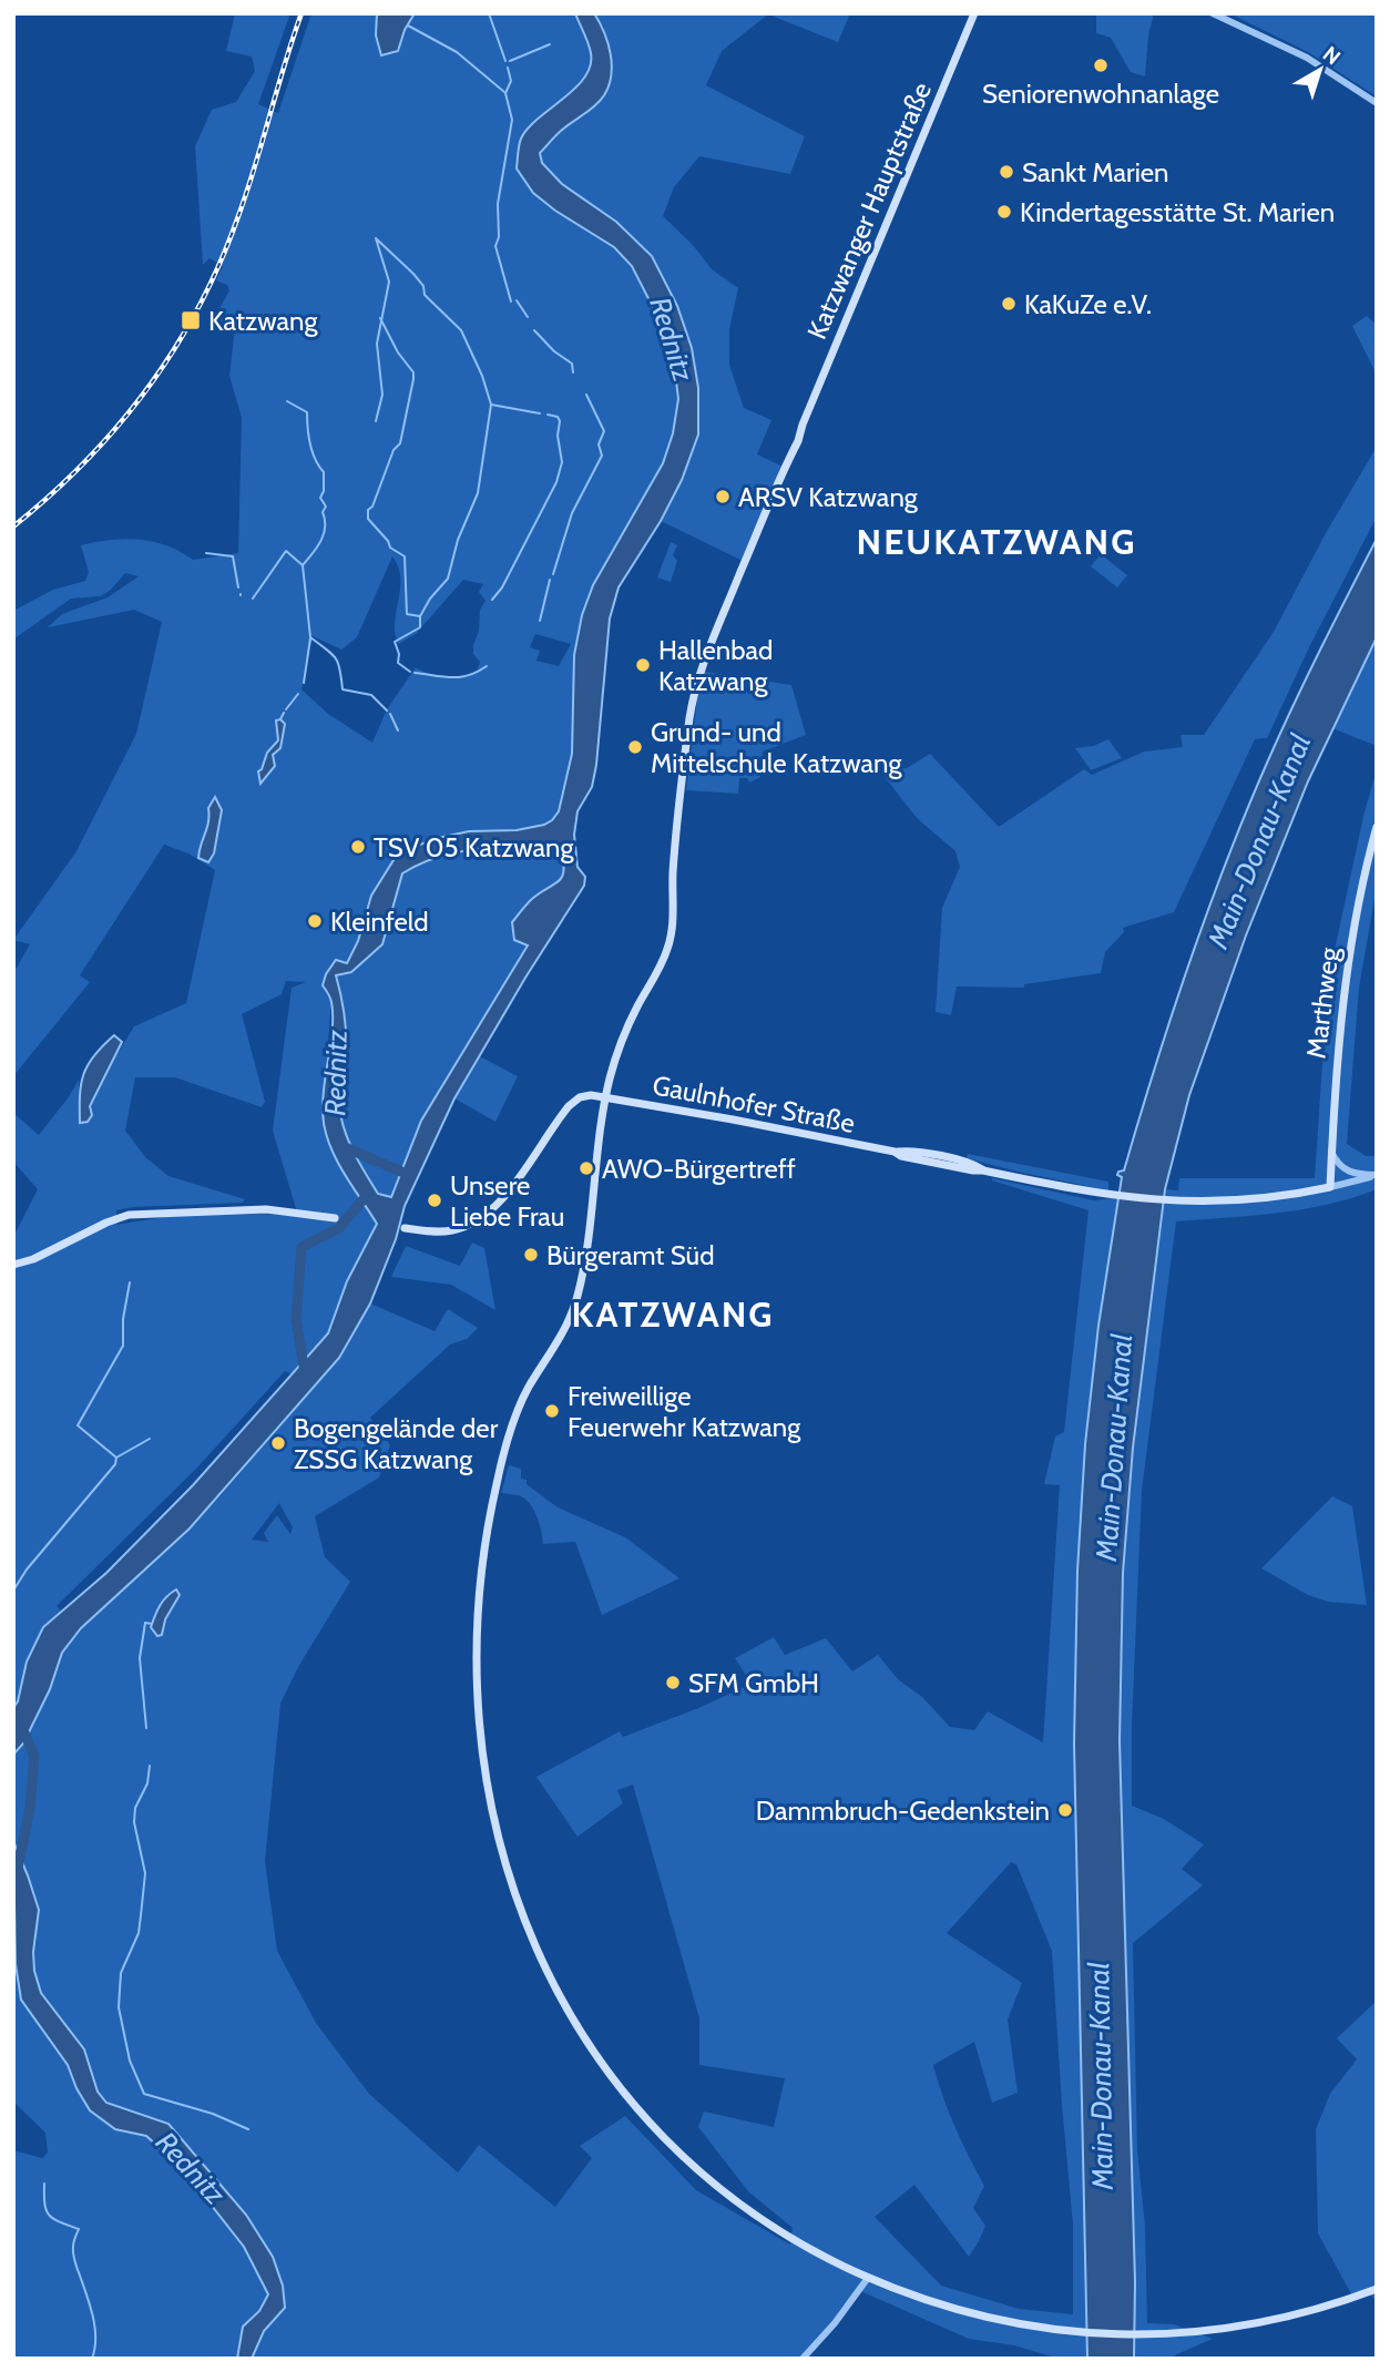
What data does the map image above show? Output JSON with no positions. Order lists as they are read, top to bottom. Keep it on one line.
{"streets":{"main road":["Katzwanger Hauptstraße","Marthweg","Gaulnhofer Straße"]},"crossings":[["Katzwanger Hauptstraße","Gaulnhofer Straße"],["Marthweg","Gaulnhofer Straße"]],"districts":["NEUKATZWANG","KATZWANG"],"water":["Rednitz","Main-Donau-Kanal"],"places":{"other":["Seniorenwohnanlage","Sankt Marien","Kindertagesstätte St. Marien","KaKuZe e.V.","ARSV Katzwang","Hallenbad Katzwang","Grund- und Mittelschule Katzwang","TSV 05 Katzwang","Kleinfeld","AWO-Bürgertreff","Unsere Liebe Frau","Bürgeramt Süd","Freiweillige Feuerwehr Katzwang","Bogengelände der ZSSG Katzwang","SFM GmbH","Dammbruch-Gedenkstein"],"transit":["Katzwang"]},"north":"top right"}
